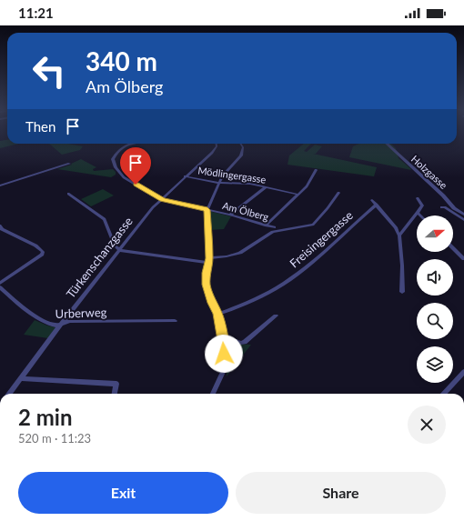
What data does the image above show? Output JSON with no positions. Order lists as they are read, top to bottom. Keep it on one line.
{"streets":{"street":["Holzgasse","Mödlingergasse","Am Ölberg","Freisingergasse","Türkenschanzgasse","Urberweg"]},"crossings":[["Mödlingergasse","Türkenschanzgasse"],["Am Ölberg","Türkenschanzgasse"],["Türkenschanzgasse","Urberweg"]],"north":"right","page":{"status":"11:21","turn":["340 m","Am Ölberg"],"then":"Then","heading":["2 min","520 m · 11:23"],"buttons":["Exit","Share"]}}
